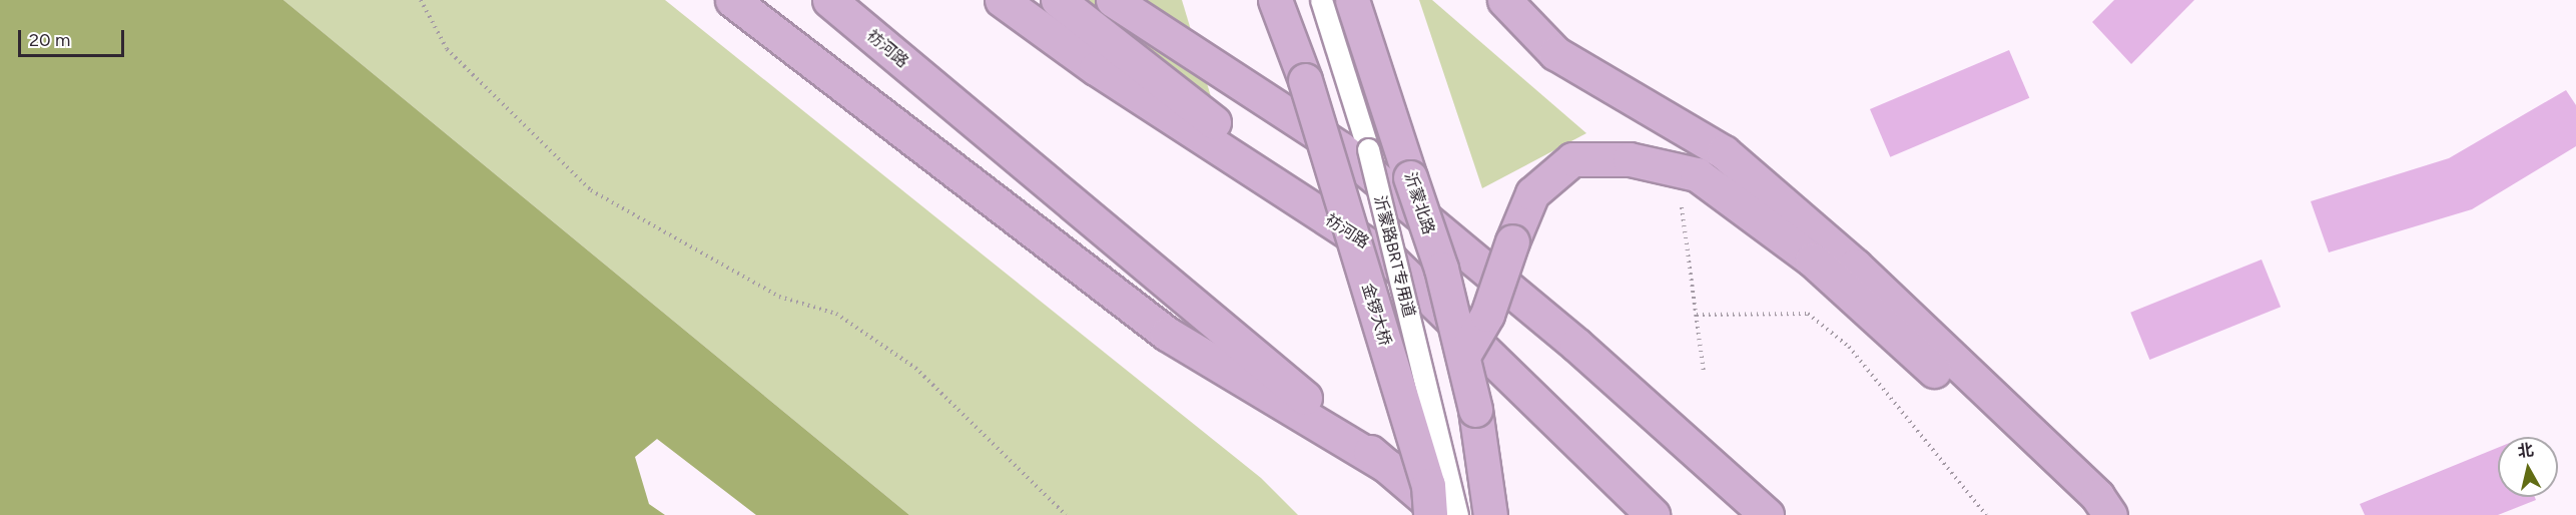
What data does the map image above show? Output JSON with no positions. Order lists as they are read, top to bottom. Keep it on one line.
{"streets":{"main road":["祊河路","沂蒙北路","金锣大桥"],"lane":["沂蒙路BRT专用道"]},"scale_bar":"20 m","north":"top"}
